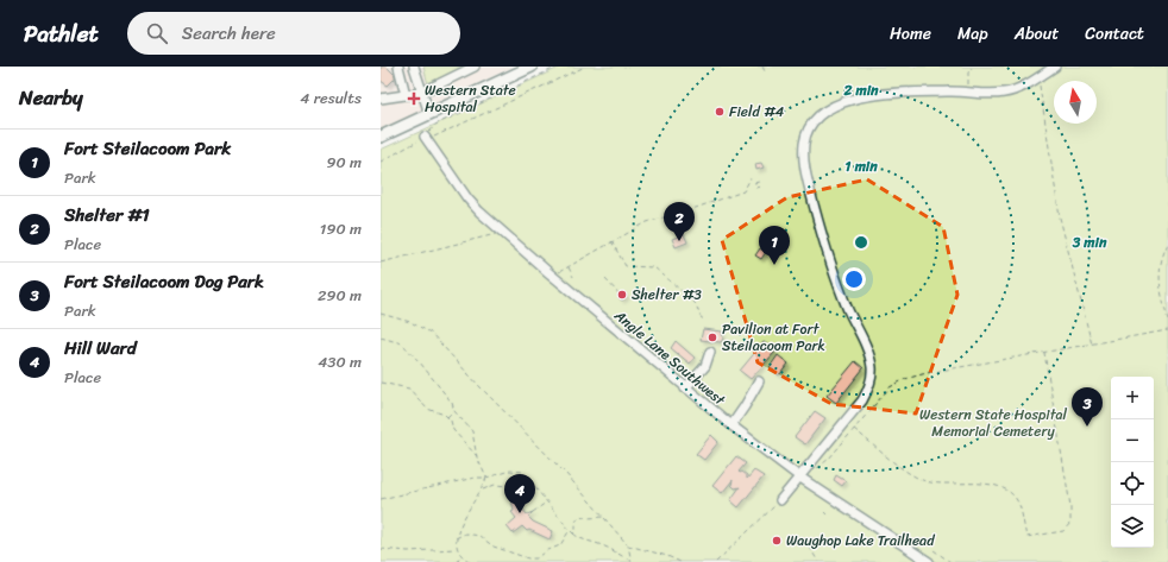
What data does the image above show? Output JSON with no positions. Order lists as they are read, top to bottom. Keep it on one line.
{"streets":{"street":["Angle Lane Southwest"]},"parks":["Western State Hospital Memorial Cemetery"],"places":{"health":["Western State Hospital"],"other":["Field #4","Shelter #3","Pavilion at Fort Steilacoom Park","Waughop Lake Trailhead"]},"north":"top","page":{"header":"Pathlet","search":"Search here","nav":["Home","Map","About","Contact"],"heading":["Nearby","4 results"],"list":[{"mark":"1","name":"Fort Steilacoom Park","note":"Park","value":"90 m"},{"mark":"2","name":"Shelter #1","note":"Place","value":"190 m"},{"mark":"3","name":"Fort Steilacoom Dog Park","note":"Park","value":"290 m"},{"mark":"4","name":"Hill Ward","note":"Place","value":"430 m"}],"pins":["2","1","3","4"],"map_buttons":["+","−"]},"rings":["2 min","1 min","3 min"]}
